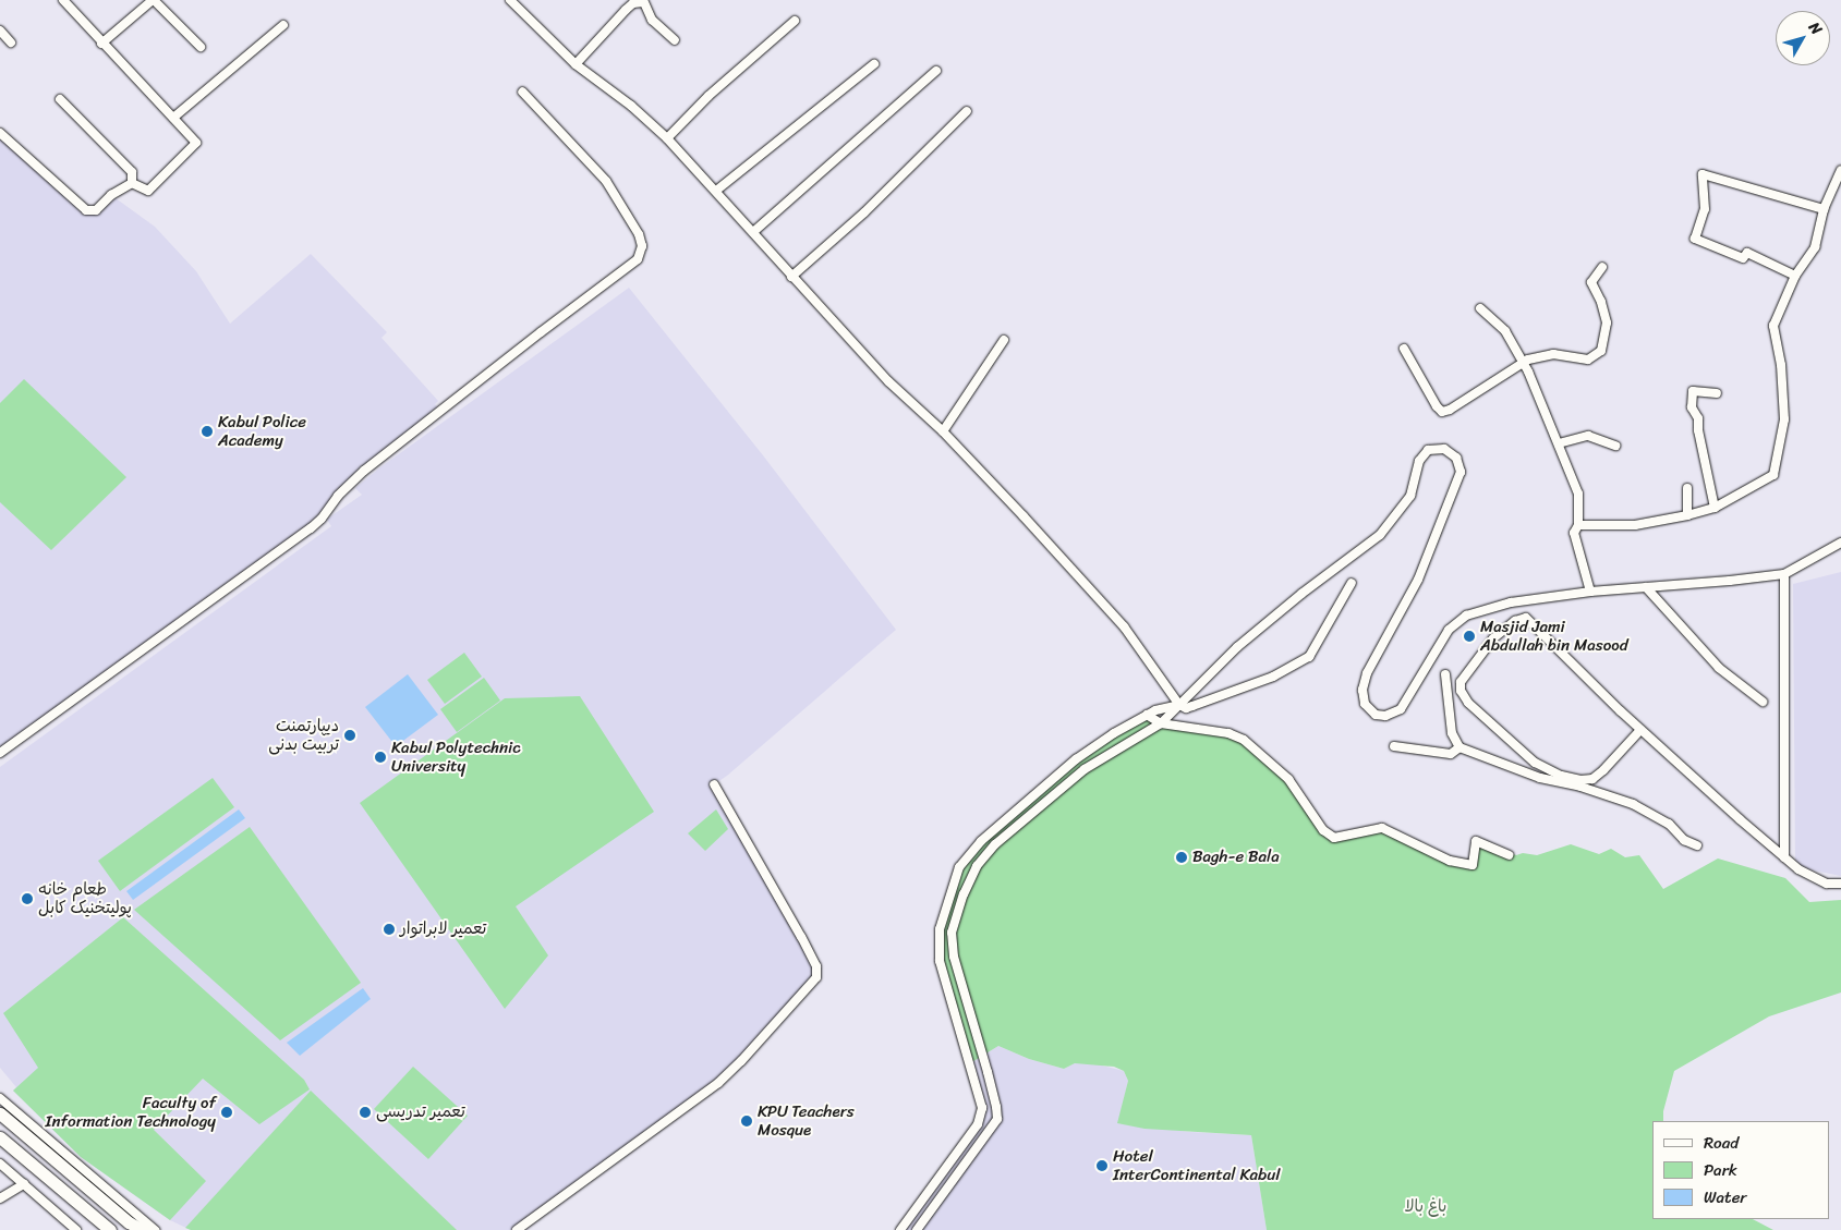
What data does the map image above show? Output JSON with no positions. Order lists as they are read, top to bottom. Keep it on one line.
{"parks":["باغ بالا"],"places":["Kabul Police Academy","Masjid Jami Abdullah bin Masood","دیپارتمنت تربیت بدنی","Kabul Polytechnic University","Bagh-e Bala","طعام خانه پولیتخنیک کابل","تعمیر لابراتوار","Faculty of Information Technology","تعمیر تدریسی","KPU Teachers Mosque","Hotel InterContinental Kabul"],"legend":["Road","Park","Water"],"north":"top right"}
